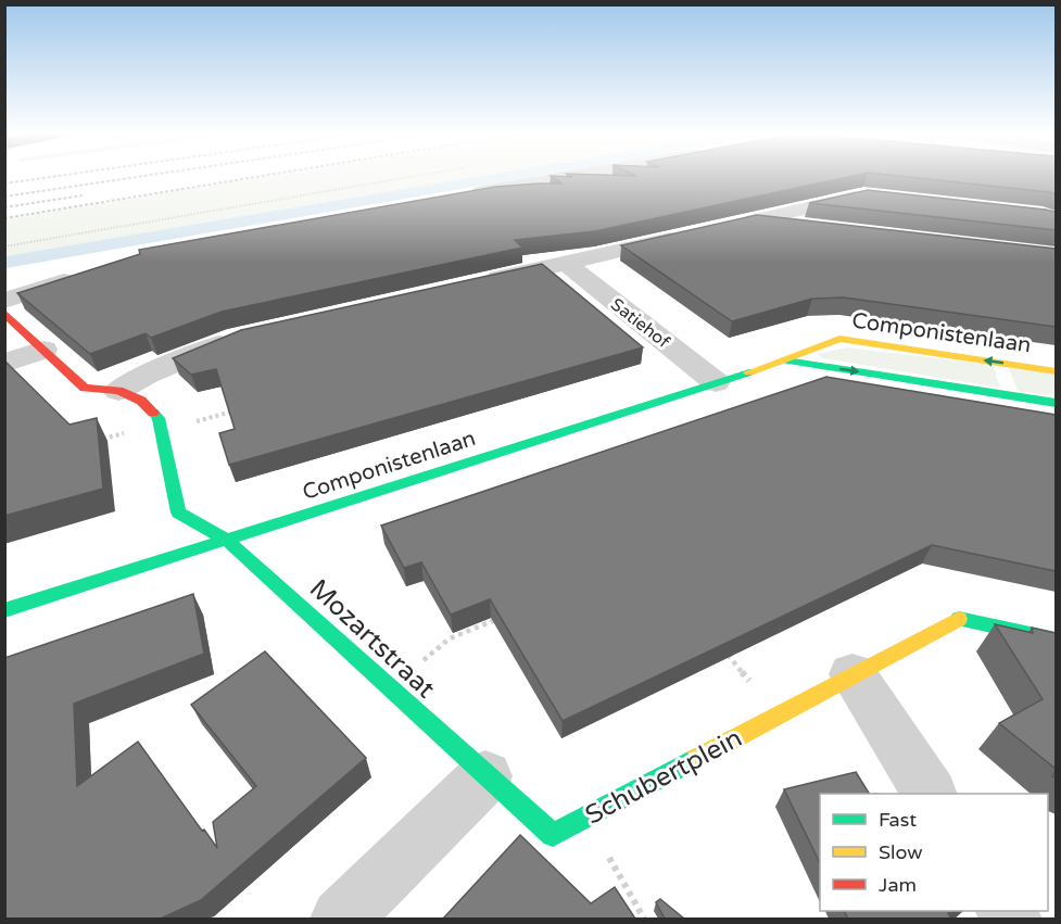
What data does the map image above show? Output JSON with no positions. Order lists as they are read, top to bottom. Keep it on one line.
{"streets":{"street":["Satiehof","Componistenlaan","Mozartstraat","Schubertplein"]},"crossings":[["Satiehof","Componistenlaan"],["Componistenlaan","Mozartstraat"],["Mozartstraat","Schubertplein"]],"legend":["Fast","Slow","Jam"]}
